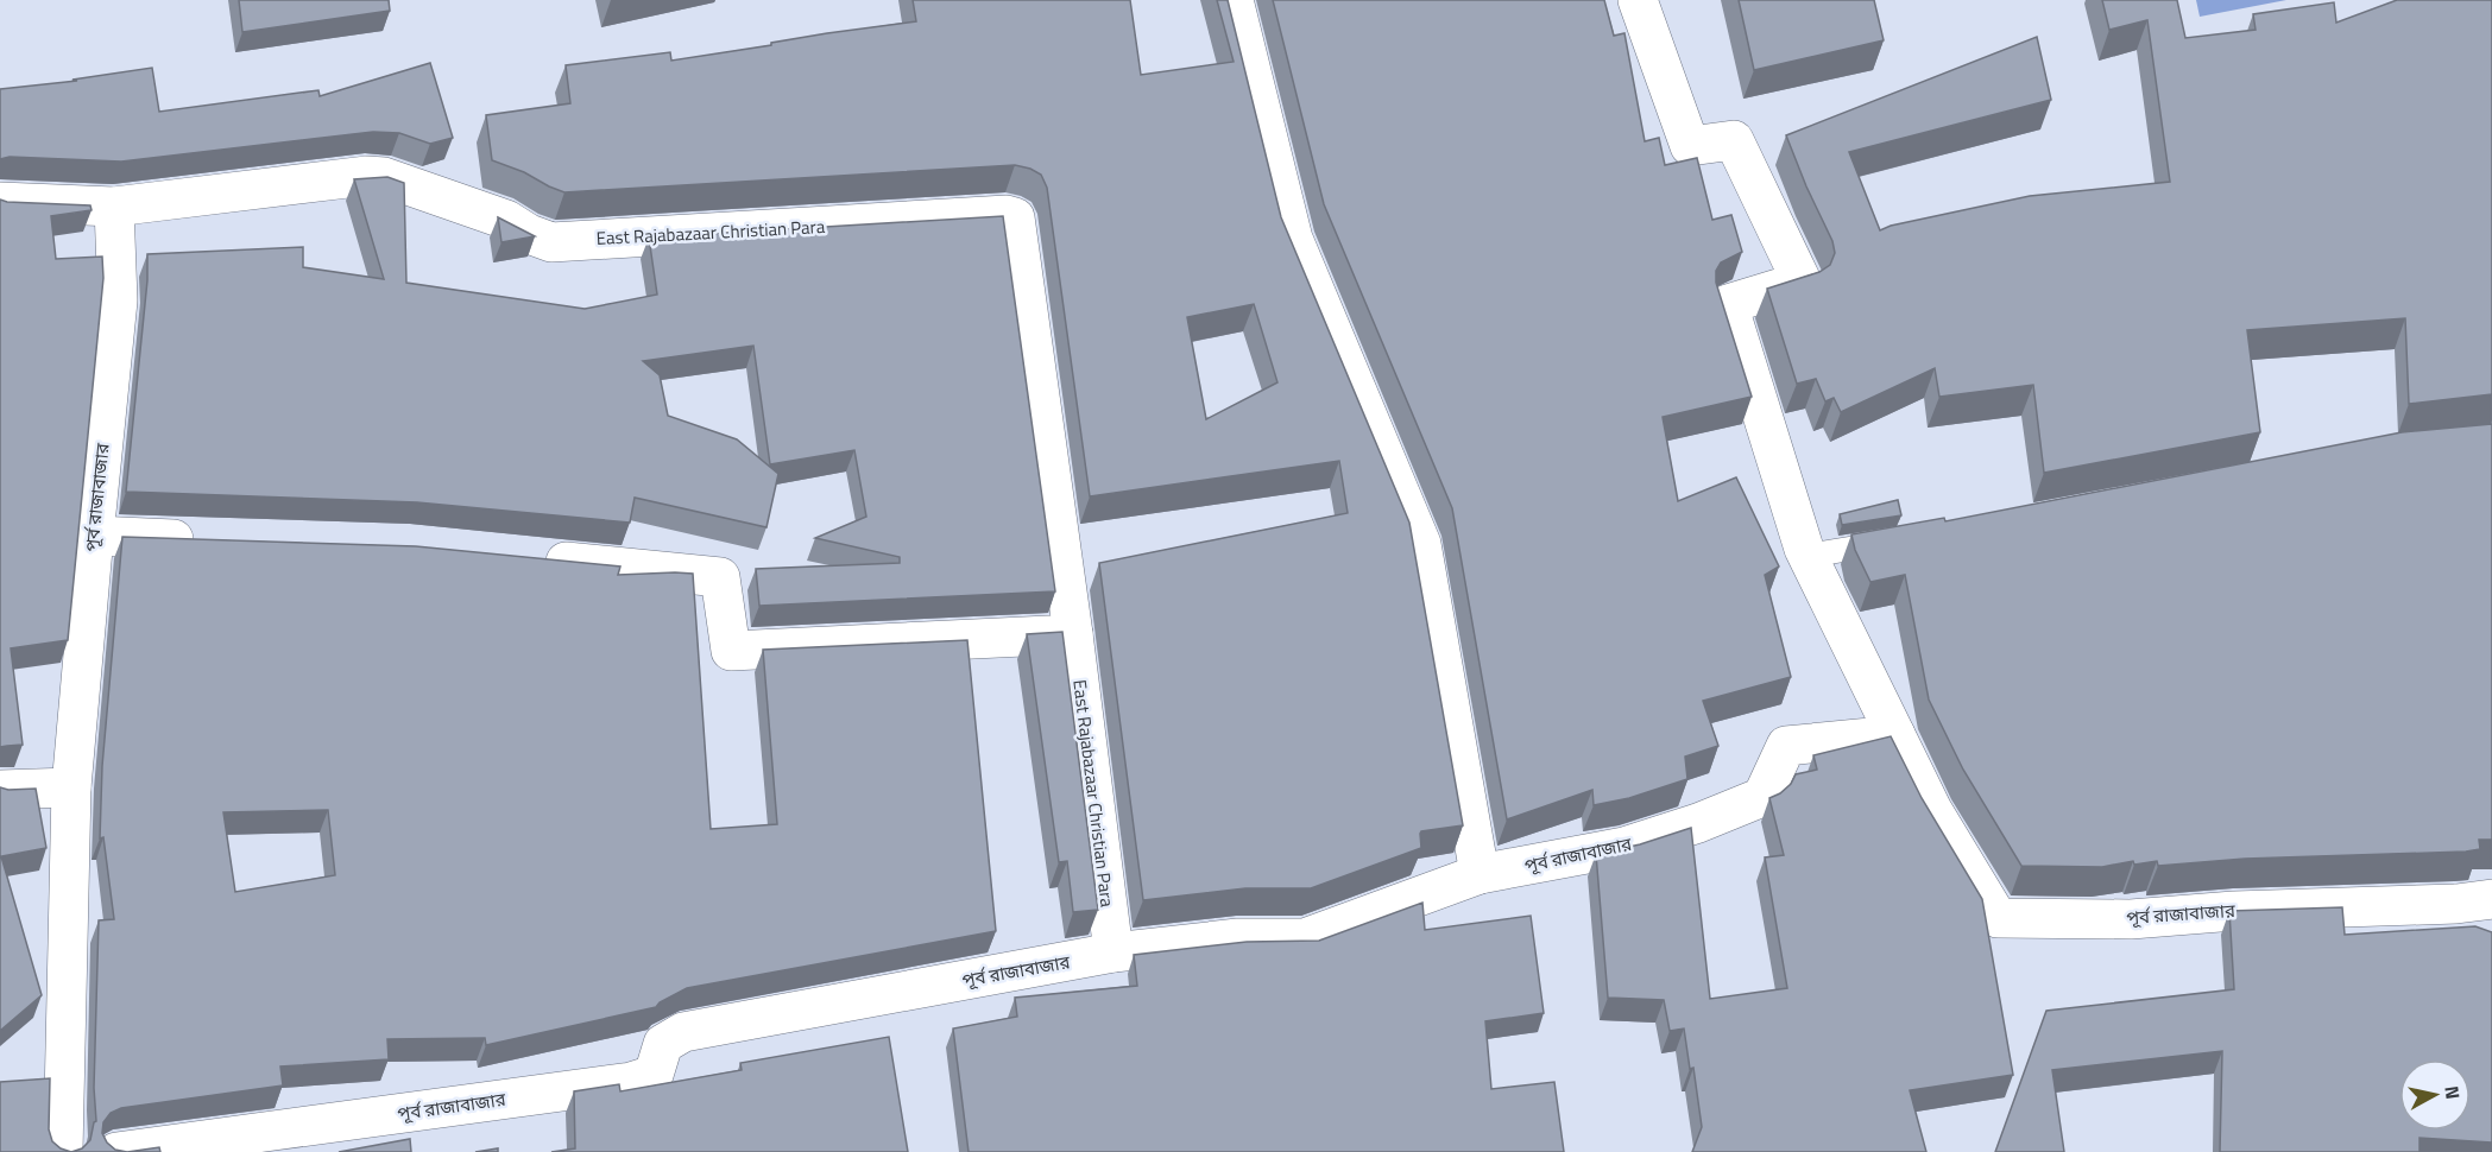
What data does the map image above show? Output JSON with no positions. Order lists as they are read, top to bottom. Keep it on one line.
{"streets":{"street":["East Rajabazaar Christian Para","পূর্ব রাজাবাজার"]},"crossings":[["East Rajabazaar Christian Para","পূর্ব রাজাবাজার"]],"north":"right"}
